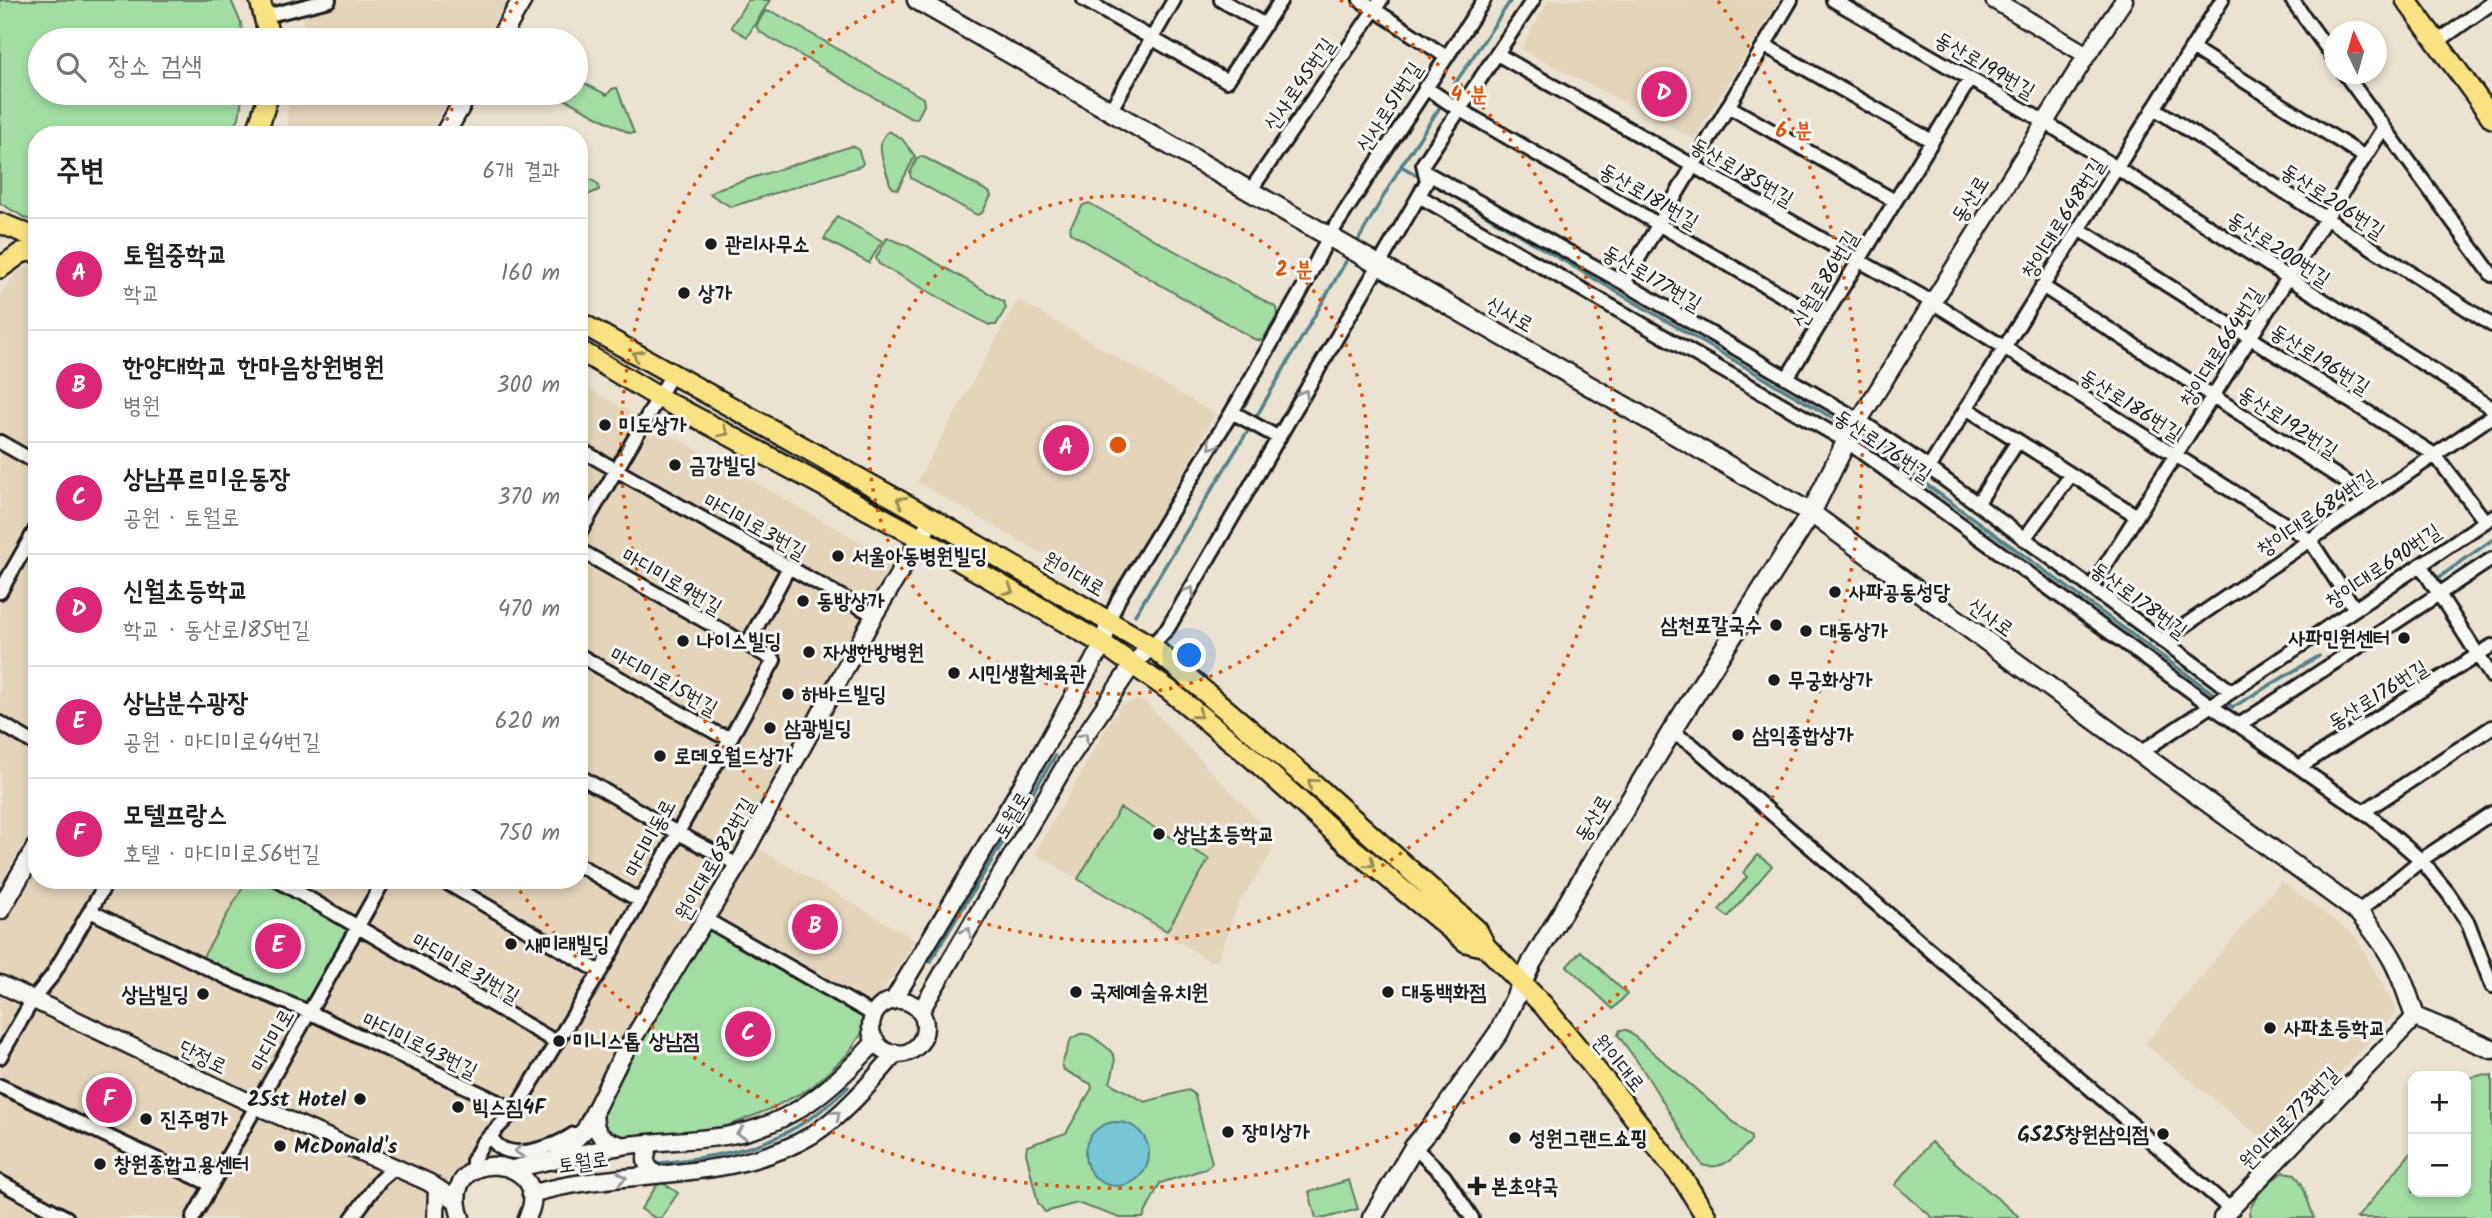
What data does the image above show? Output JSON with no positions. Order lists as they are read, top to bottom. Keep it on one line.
{"streets":{"main road":["동산로","신사로","원이대로"],"street":["동산로199번길","신사로45번길","신사로51번길","동산로185번길","동산로181번길","동산로206번길","창이대로648번길","동산로200번길","동산로177번길","신월로86번길","창이대로664번길","동산로196번길","동산로186번길","동산로192번길","동산로176번길","창이대로684번길","마디미로3번길","창이대로690번길","마디미로9번길","동산로178번길","마디미로15번길","토월로","마디미동로","원이대로682번길","마디미로31번길","마디미로","마디미로43번길","단정로","원이대로773번길"]},"crossings":[["동산로199번길","동산로"],["동산로199번길","동산로200번길"],["동산로199번길","신월로86번길"],["신사로51번길","동산로181번길"],["신사로51번길","신사로"],["신사로51번길","원이대로"],["신사로51번길","토월로"],["동산로185번길","동산로"],["동산로185번길","신월로86번길"],["동산로185번길","동산로186번길"],["동산로181번길","신월로86번길"],["동산로","동산로200번길"],["동산로","동산로177번길"],["동산로","신사로"],["동산로","동산로186번길"],["동산로","동산로176번길"],["동산로","원이대로"],["동산로","동산로178번길"],["동산로206번길","창이대로648번길"],["동산로206번길","창이대로664번길"],["창이대로648번길","동산로200번길"],["창이대로648번길","동산로196번길"],["창이대로648번길","동산로186번길"],["창이대로648번길","동산로192번길"],["창이대로648번길","동산로178번길"],["동산로200번길","창이대로664번길"],["동산로177번길","신월로86번길"],["동산로177번길","동산로176번길"],["동산로177번길","동산로178번길"],["신사로","원이대로773번길"],["창이대로664번길","동산로196번길"],["창이대로664번길","동산로186번길"],["창이대로664번길","동산로192번길"],["창이대로664번길","동산로178번길"],["동산로196번길","창이대로684번길"],["동산로186번길","창이대로684번길"],["동산로192번길","창이대로684번길"],["동산로176번길","창이대로690번길"],["동산로176번길","동산로178번길"],["창이대로684번길","동산로178번길"],["마디미로3번길","원이대로682번길"],["창이대로690번길","동산로178번길"],["원이대로","토월로"],["원이대로","원이대로682번길"],["마디미로9번길","마디미동로"],["마디미로15번길","마디미동로"],["토월로","원이대로682번길"],["마디미동로","마디미로31번길"],["마디미동로","마디미로43번길"],["마디미동로","단정로"],["마디미로31번길","마디미로"],["마디미로","마디미로43번길"],["마디미로","단정로"]],"places":{"other":["관리사무소","상가","미도상가","금강빌딩","서울아동병원빌딩","사파공동성당","동방상가","삼천포칼국수","대동상가","사파민원센터","나이스빌딩","자생한방병원","시민생활체육관","무궁화상가","하바드빌딩","삼광빌딩","삼익종합상가","로데오월드상가","상남초등학교","새미래빌딩","국제예술유치원","대동백화점","상남빌딩","사파초등학교","미니스톱 상남점","25st Hotel","빅스짐4F","진주명가","장미상가","GS25창원삼익점","성원그랜드쇼핑","McDonald's","창원종합고용센터"],"health":["본초약국"]},"north":"top","page":{"search":"장소 검색","pins":["D","A","B","E","C","F"],"heading":["주변","6개 결과"],"list":[{"mark":"A","name":"토월중학교","note":"학교","value":"160 m"},{"mark":"B","name":"한양대학교 한마음창원병원","note":"병원","value":"300 m"},{"mark":"C","name":"상남푸르미운동장","note":"공원 · 토월로","value":"370 m"},{"mark":"D","name":"신월초등학교","note":"학교 · 동산로185번길","value":"470 m"},{"mark":"E","name":"상남분수광장","note":"공원 · 마디미로44번길","value":"620 m"},{"mark":"F","name":"모텔프랑스","note":"호텔 · 마디미로56번길","value":"750 m"}],"map_buttons":["+","−"]},"rings":["4 분","6 분","2 분"]}
